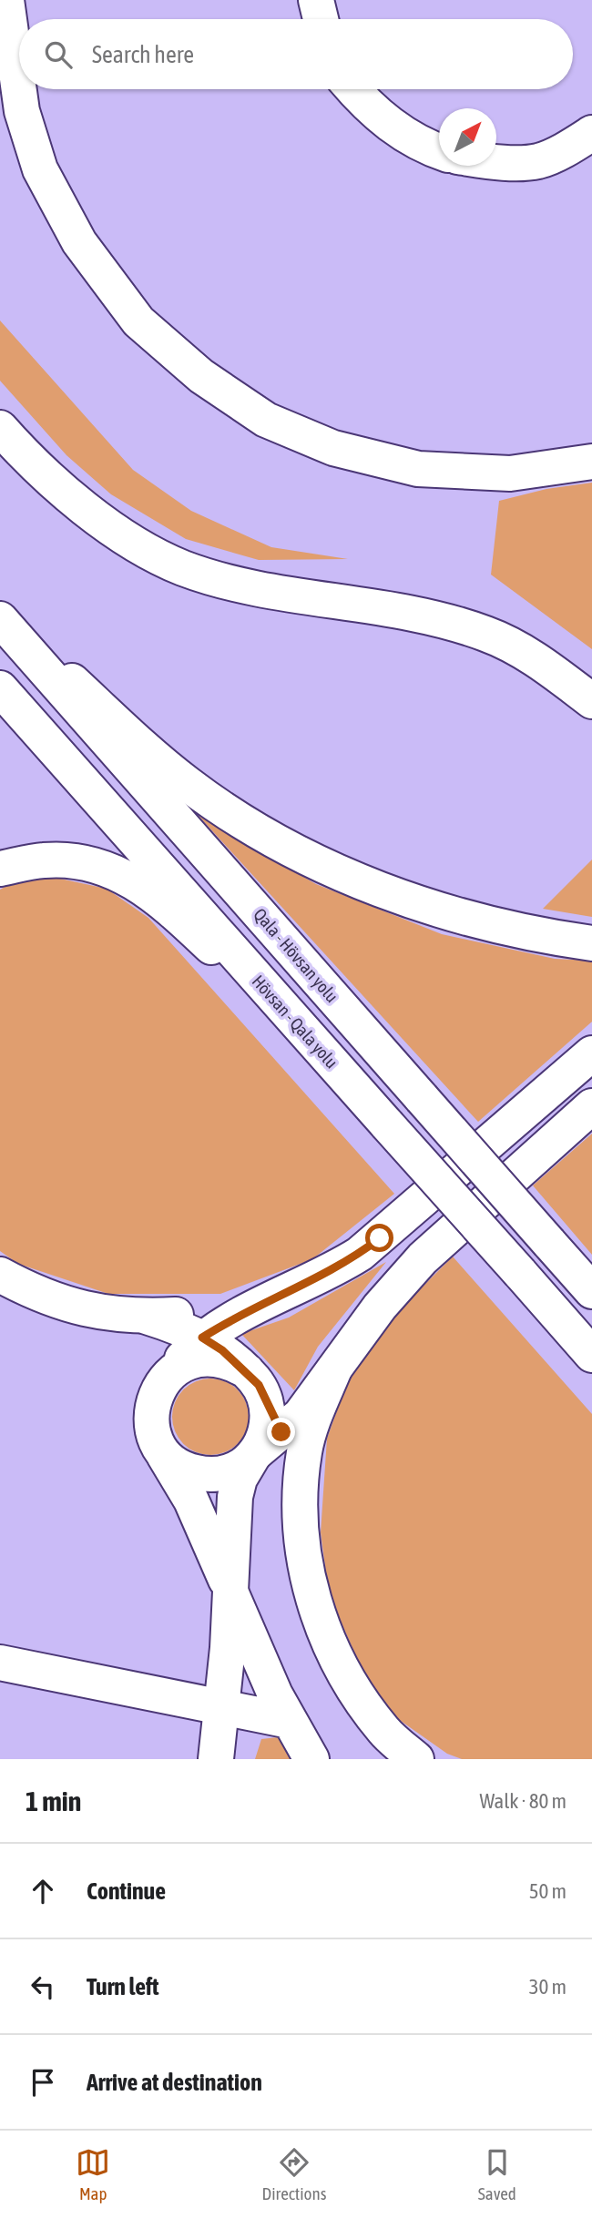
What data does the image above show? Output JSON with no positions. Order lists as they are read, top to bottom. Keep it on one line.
{"streets":{"street":["Qala - Hövsan yolu","Hövsan - Qala yolu"]},"north":"top right","page":{"search":"Search here","heading":["1 min","Walk · 80 m"],"list":[["Continue","50 m"],["Turn left","30 m"],"Arrive at destination"],"nav":["Map","Directions","Saved"]}}
